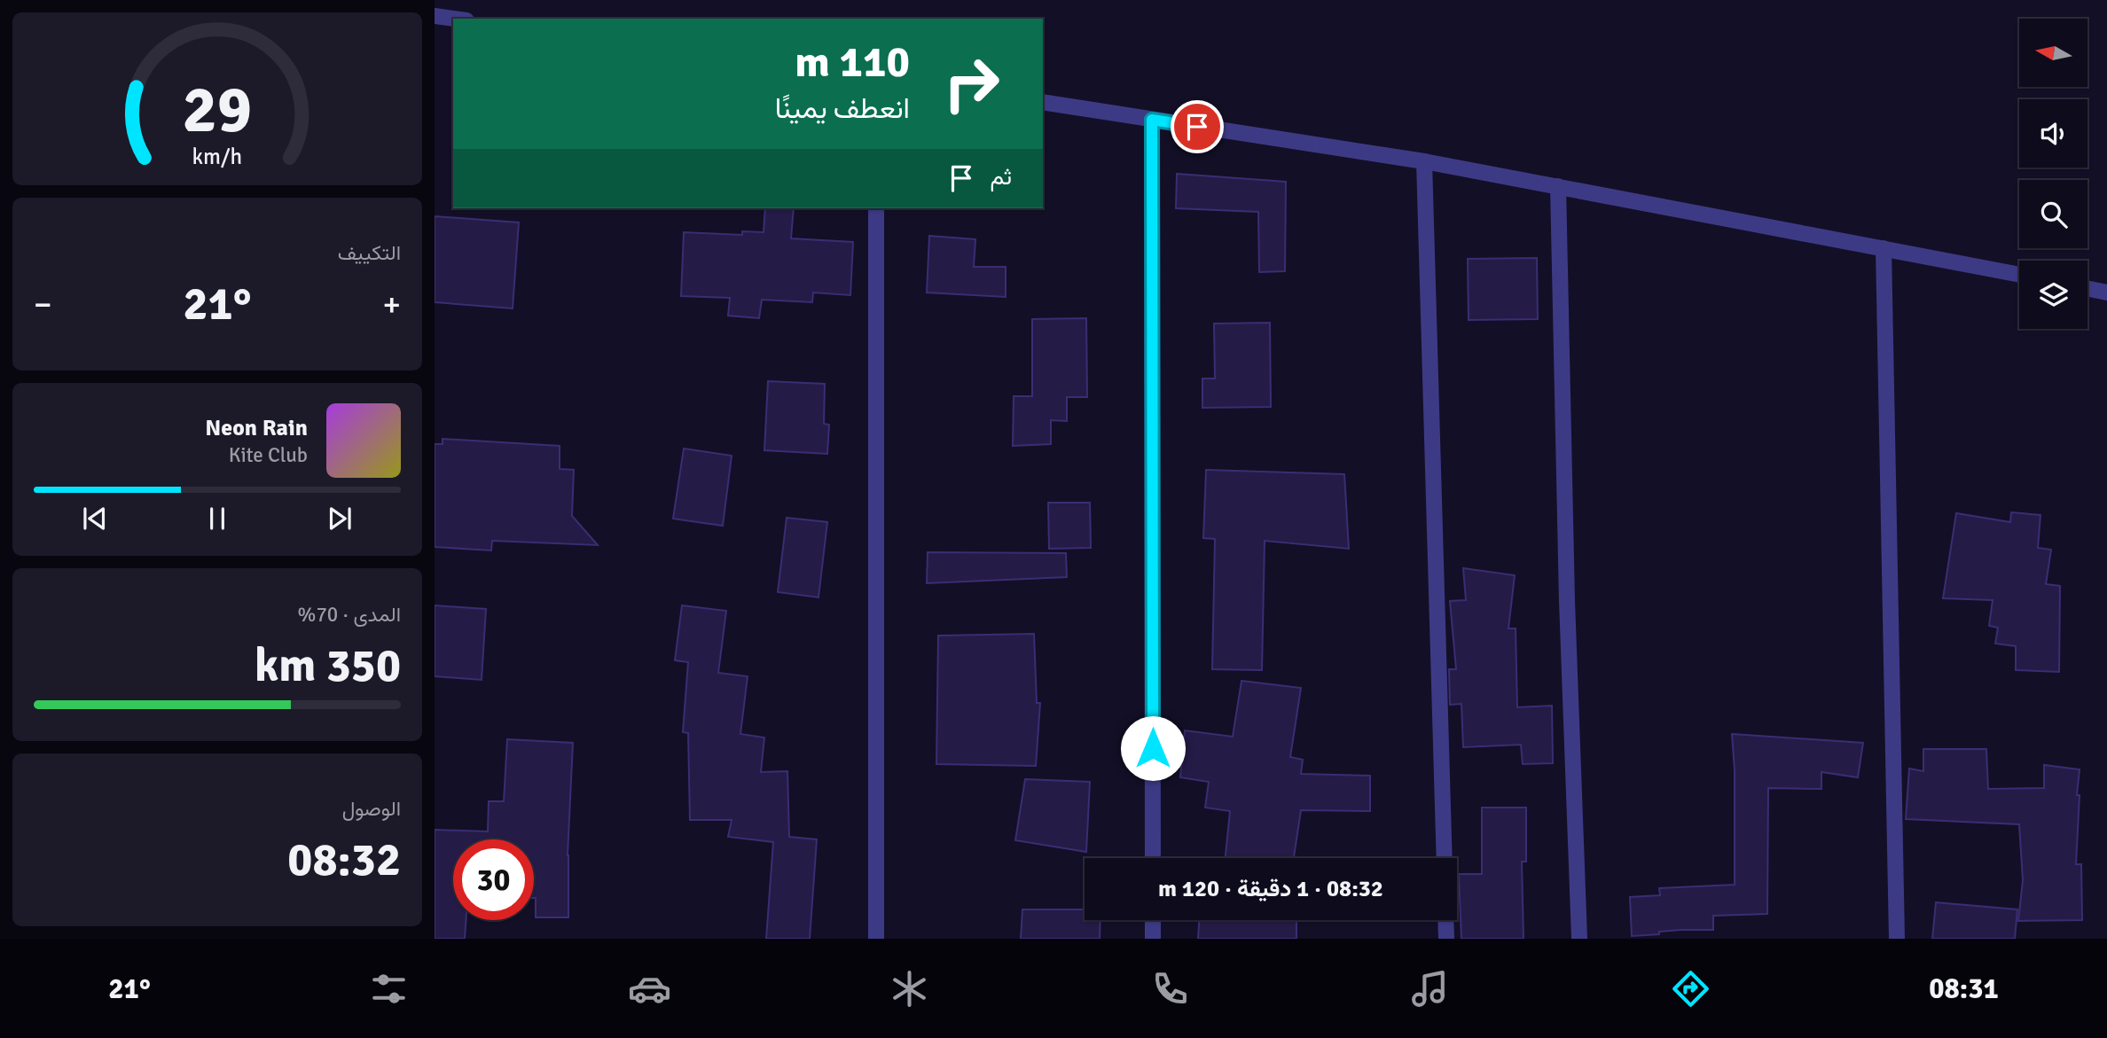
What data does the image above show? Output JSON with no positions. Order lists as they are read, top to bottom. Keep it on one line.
{"north":"left","page":{"turn":["110 m","انعطف يمينًا"],"then":"ثم","tile":["التكييف",["المدى · 70%","350 km"],["الوصول","08:32"]],"heat":["−","21°","+"],"song":["Neon Rain","Kite Club"],"limit":"30","trip":"08:32 · 1 دقيقة · 120 m","tabs":["08:31","21°"],"gauge":["29","km/h"]}}
